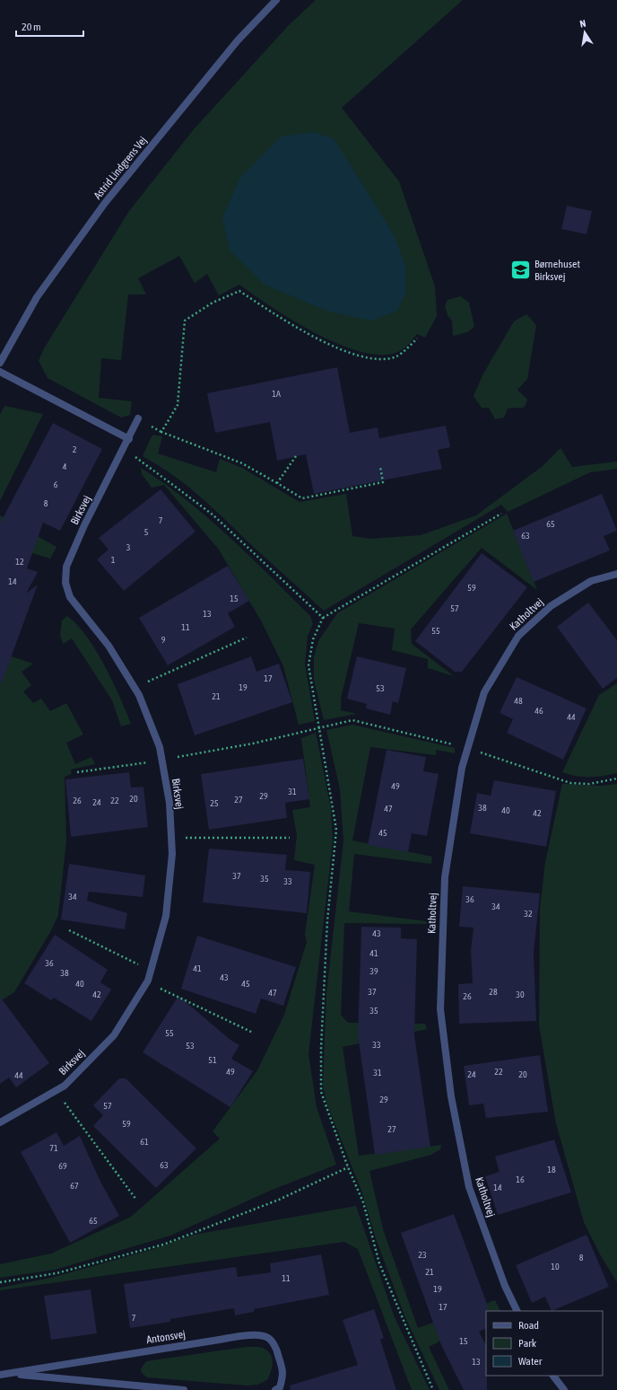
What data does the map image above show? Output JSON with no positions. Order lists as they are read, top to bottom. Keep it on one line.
{"streets":{"street":["Astrid Lindgrens Vej","Birksvej","Katholtvej","Antonsvej"]},"places":{"school or university":["Børnehuset Birksvej"]},"house_numbers":["1A","2","4","6","8","7","65","5","63","3","1","12","14","59","15","57","13","11","55","9","17","19","53","21","48","46","44","49","31","29","20","27","26","22","24","25","38","47","40","42","45","37","35","33","34","36","34","32","43","41","36","41","39","38","43","40","45","37","28","47","42","30","26","35","55","33","53","51","49","22","31","24","20","44","29","57","59","27","61","71","63","69","18","16","67","14","65","23","8","10","21","11","19","17","7","15","13"],"legend":["Road","Park","Water"],"scale_bar":"20 m","north":"top"}
